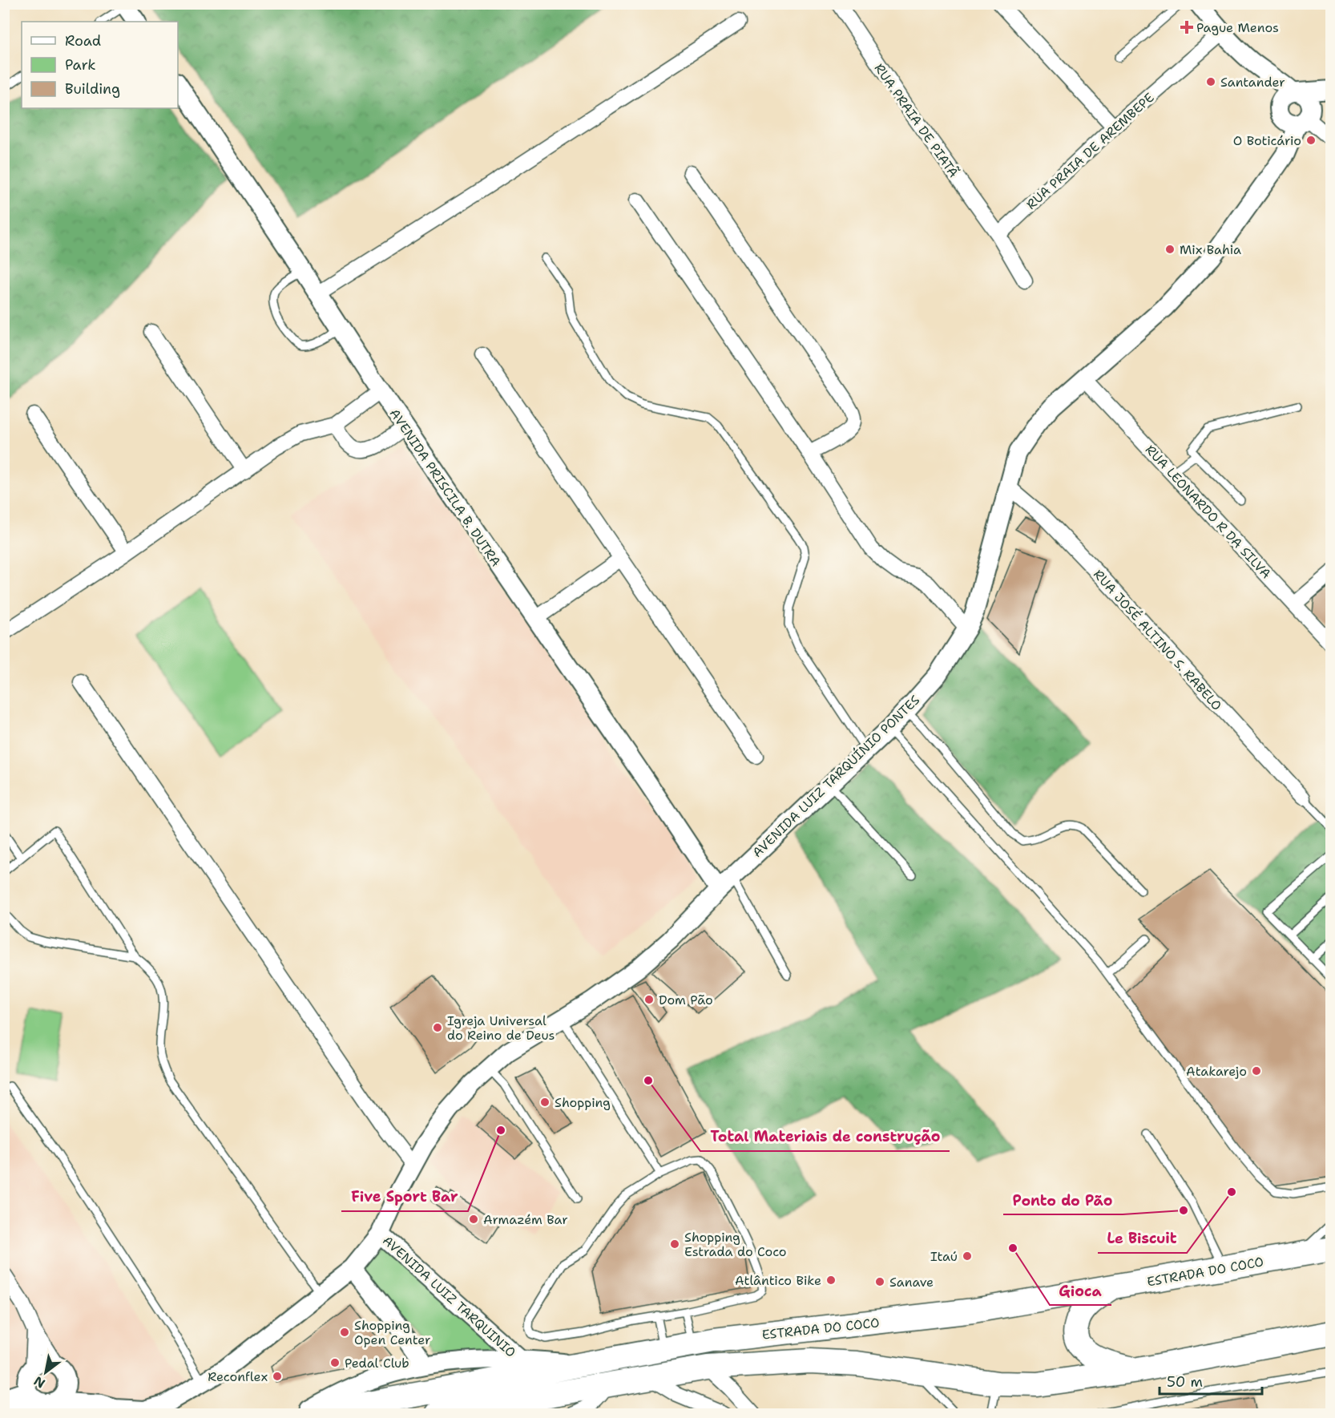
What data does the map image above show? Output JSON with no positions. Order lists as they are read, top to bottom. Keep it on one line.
{"streets":{"highway":["ESTRADA DO COCO"],"street":["RUA PRAIA DE PIATÃ","RUA PRAIA DE AREMBEPE","AVENIDA PRISCILA B. DUTRA","RUA LEONARDO R DA SILVA","RUA JOSÉ ALTINO S. RABELO","AVENIDA LUIZ TARQUÍNIO PONTES","AVENIDA LUIZ TARQUINIO"]},"crossings":[["RUA PRAIA DE PIATÃ","RUA PRAIA DE AREMBEPE"],["AVENIDA PRISCILA B. DUTRA","AVENIDA LUIZ TARQUÍNIO PONTES"],["AVENIDA PRISCILA B. DUTRA","AVENIDA LUIZ TARQUINIO"],["RUA LEONARDO R DA SILVA","AVENIDA LUIZ TARQUÍNIO PONTES"],["RUA JOSÉ ALTINO S. RABELO","AVENIDA LUIZ TARQUÍNIO PONTES"],["AVENIDA LUIZ TARQUÍNIO PONTES","AVENIDA LUIZ TARQUINIO"]],"places":{"health":["Pague Menos"],"other":["Santander","O Boticário","Mix Bahia","Dom Pão","Igreja Universal do Reino de Deus","Atakarejo","Total Materiais de construção","Shopping","Five Sport Bar","Le Biscuit","Ponto do Pão","Armazém Bar","Shopping Estrada do Coco","Gioca","Itaú","Atlântico Bike","Sanave","Shopping Open Center","Pedal Club","Reconflex"]},"legend":["Road","Park","Building"],"scale_bar":"50 m","north":"bottom left"}
